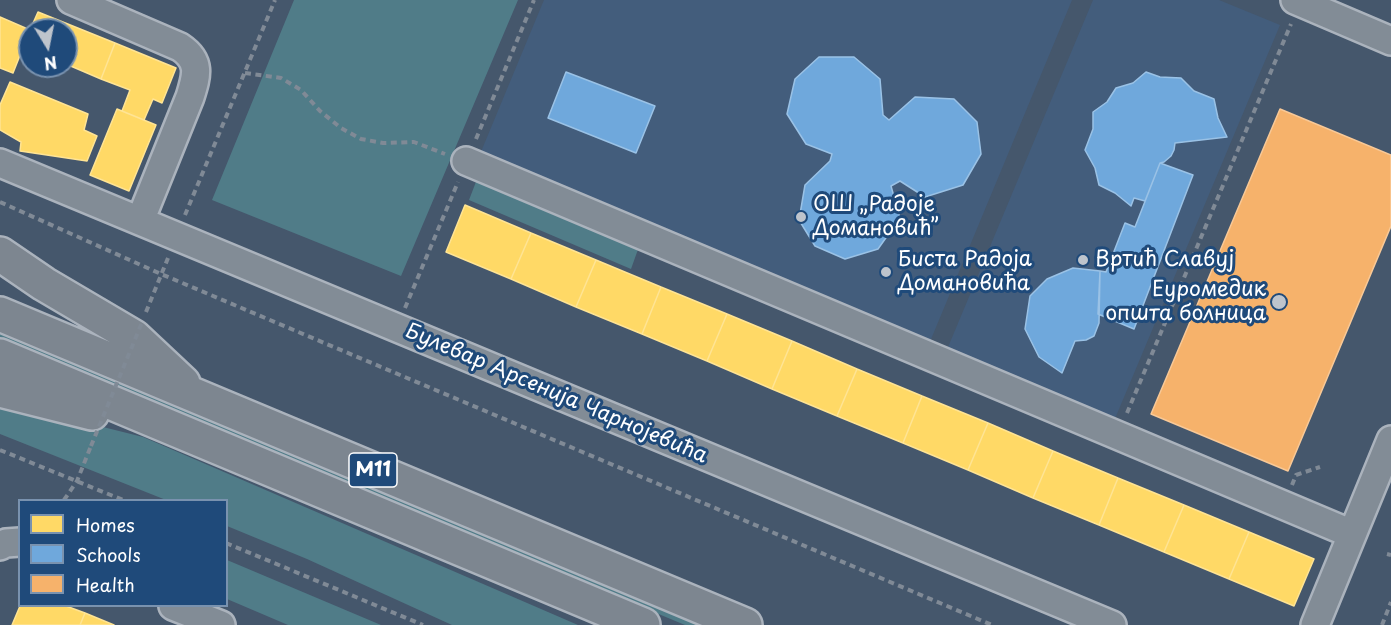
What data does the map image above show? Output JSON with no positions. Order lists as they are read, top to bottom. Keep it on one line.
{"streets":{"highway":["M11"],"street":["Булевар Арсенија Чарнојевића"]},"places":["ОШ „Радоје Домановић”","Вртић Славуј","Биста Радоја Домановића","Еуромедик општа болница"],"legend":["Homes","Schools","Health"],"north":"bottom"}
